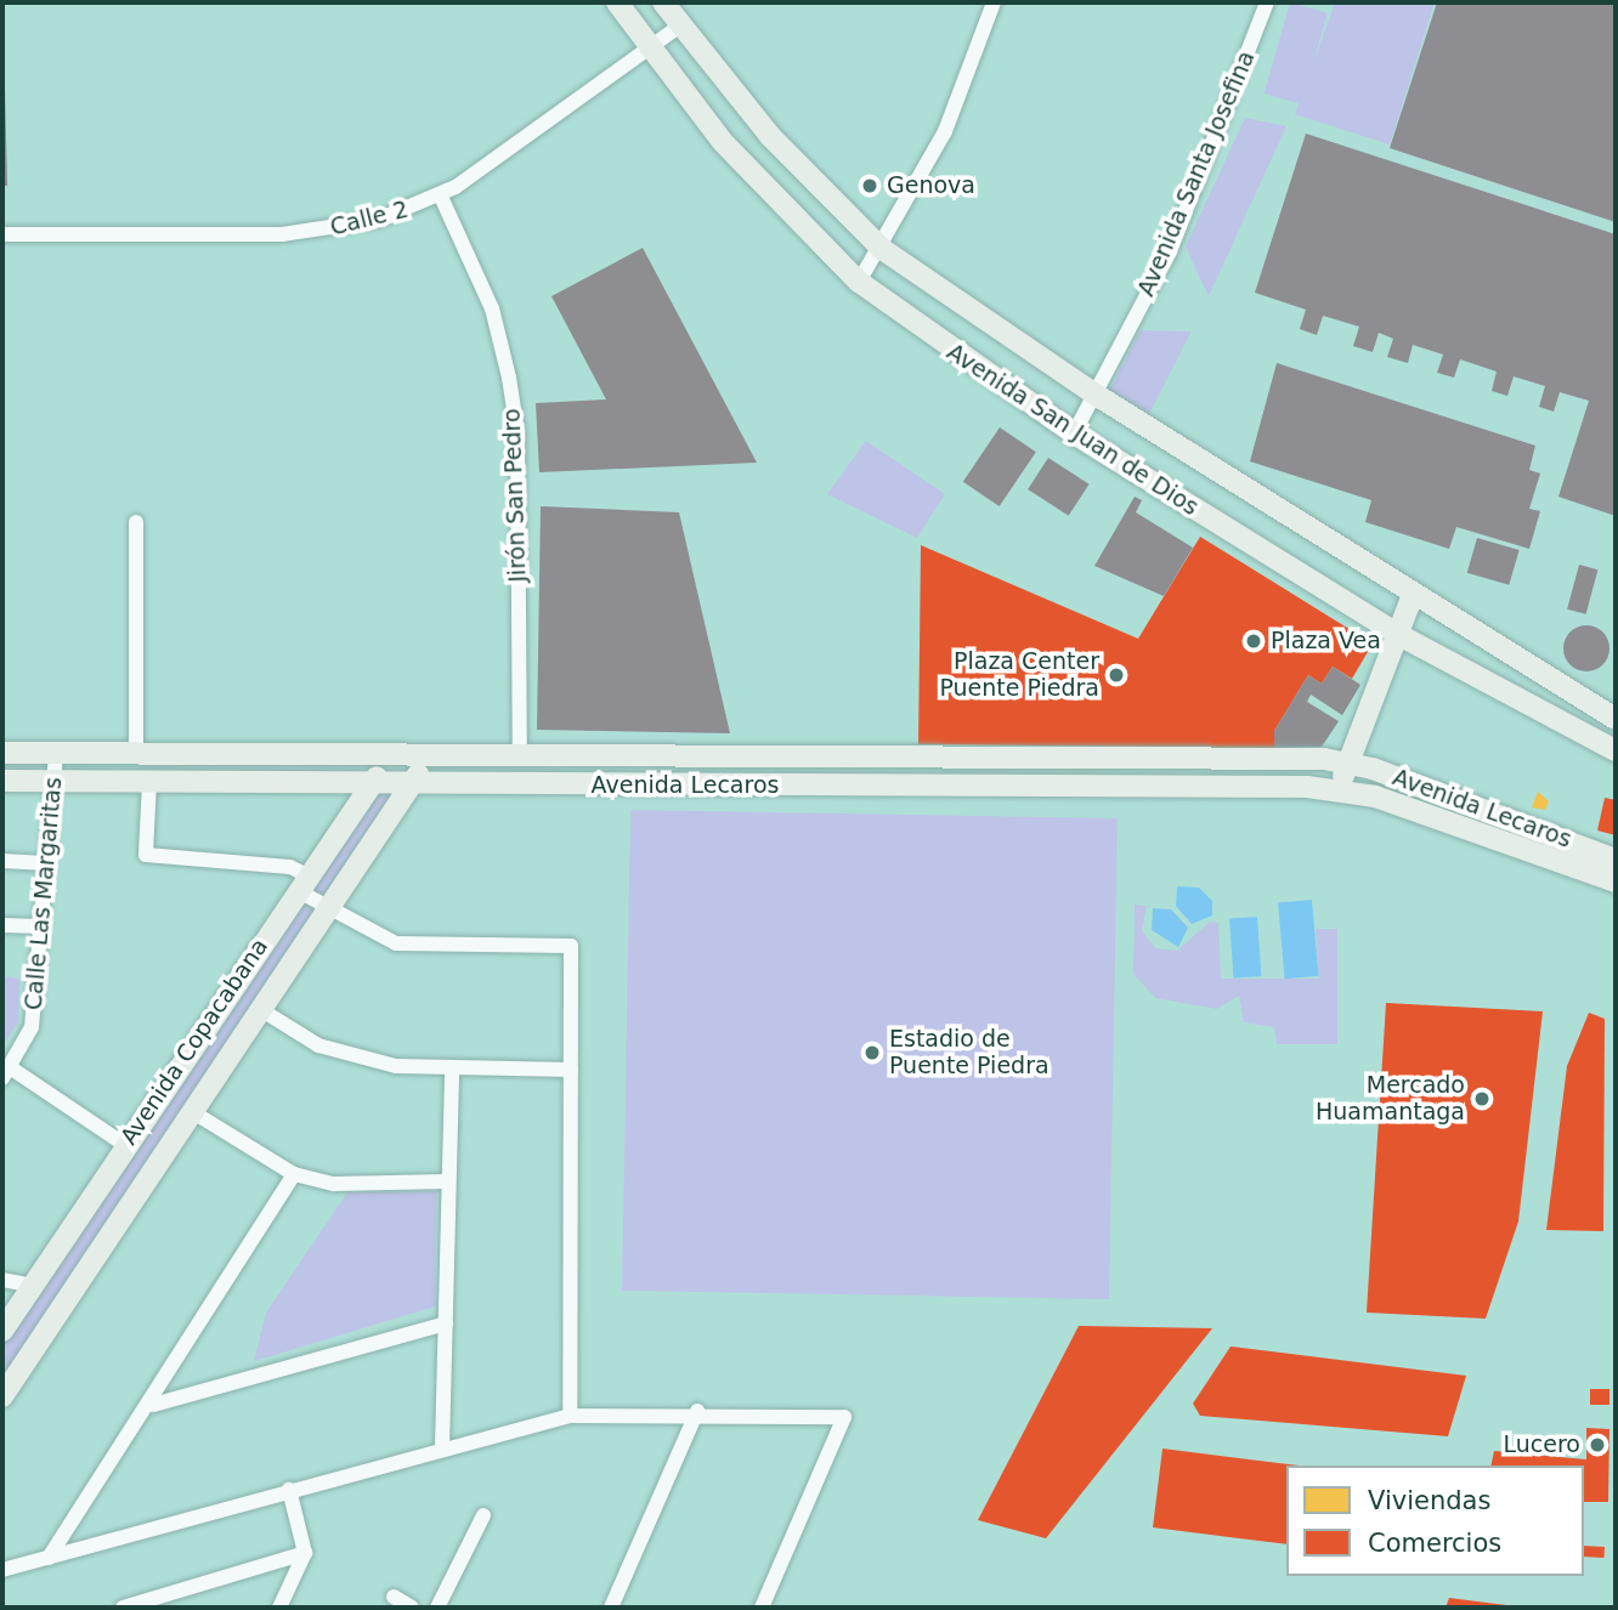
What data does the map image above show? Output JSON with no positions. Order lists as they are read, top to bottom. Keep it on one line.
{"streets":{"main road":["Avenida San Juan de Dios","Avenida Lecaros","Avenida Copacabana"],"street":["Avenida Santa Josefina","Calle 2","Jirón San Pedro","Calle Las Margaritas"]},"crossings":[["Avenida Santa Josefina","Avenida San Juan de Dios"],["Calle 2","Avenida San Juan de Dios"],["Calle 2","Jirón San Pedro"],["Jirón San Pedro","Avenida Lecaros"],["Avenida Lecaros","Calle Las Margaritas"],["Avenida Lecaros","Avenida Copacabana"]],"places":["Genova","Plaza Vea","Plaza Center Puente Piedra","Estadio de Puente Piedra","Mercado Huamantaga","Lucero"],"legend":["Viviendas","Comercios"]}
